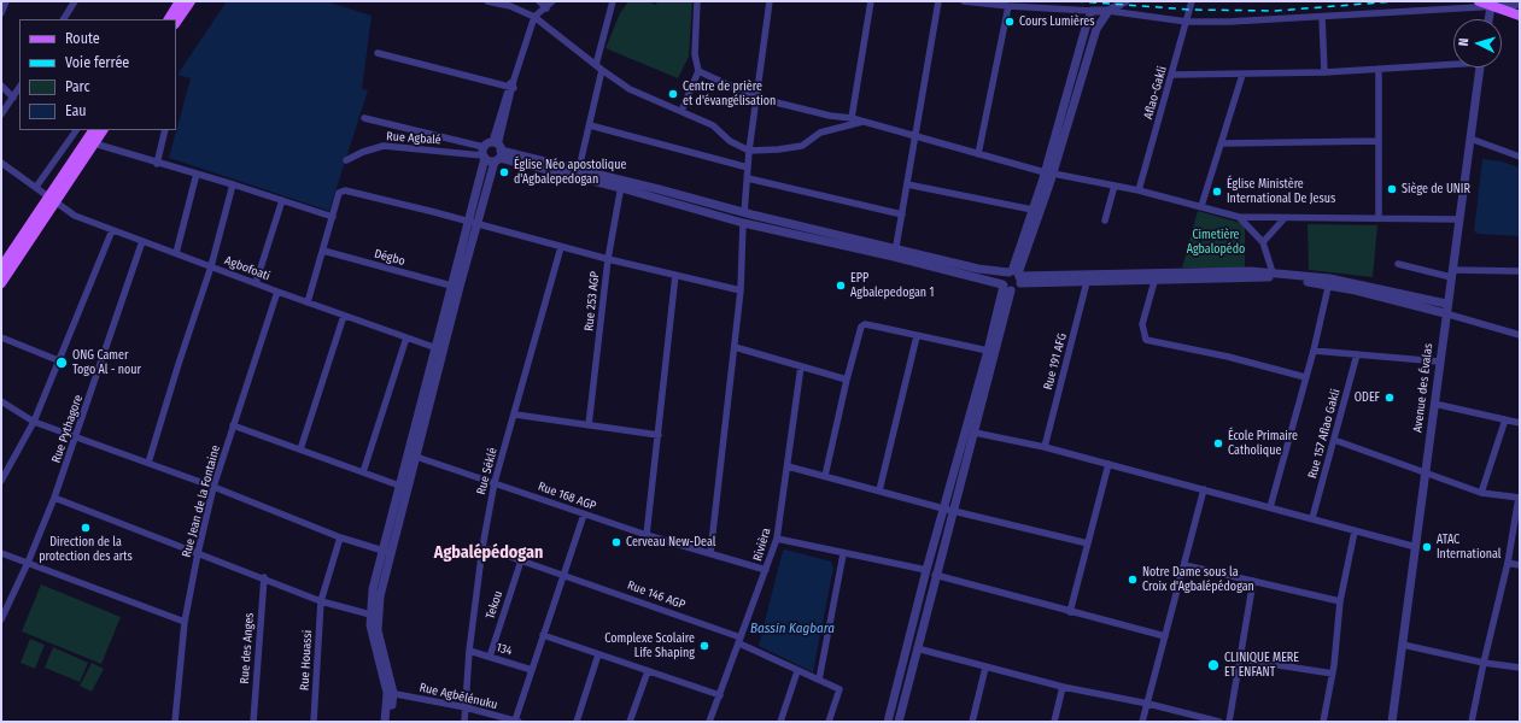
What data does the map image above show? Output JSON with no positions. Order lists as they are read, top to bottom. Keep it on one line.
{"streets":{"street":["Aflao-Gakli","Rue Agbalé","Dégbo","Agbofoati","Rue 253 AGP","Rue 191 AFG","Avenue des Évalas","Rue Pythagore","Rue 157 Aflao Gakli","Rue Séklé","Rue 168 AGP","Rue Jean de la Fontaine","Rivièra","Rue 146 AGP","Tekou","Rue des Anges","134","Rue Houassi","Rue Agbélénuku"]},"crossings":[["Agbofoati","Rue Pythagore"],["Agbofoati","Rue Jean de la Fontaine"],["Rue Séklé","Rue 168 AGP"],["Rue Séklé","Rue 146 AGP"],["Rue Séklé","134"],["Rue Séklé","Rue Agbélénuku"],["Rue 168 AGP","Rivièra"],["Rivièra","Rue 146 AGP"],["Rue 146 AGP","Tekou"],["Tekou","134"]],"districts":["Agbalépédogan"],"water":["Bassin Kagbara"],"parks":["Cimetière Agbalopédo"],"places":["Cours Lumières","Centre de prière et d'évangélisation","Église Néo apostolique d'Agbalepedogan","Siège de UNIR","Église Ministère International De Jesus","EPP Agbalepedogan 1","ONG Camer Togo Al - nour","ODEF","École Primaire Catholique","Direction de la protection des arts","Cerveau New-Deal","ATAC International","Notre Dame sous la Croix d'Agbalépédogan","Complexe Scolaire Life Shaping","CLINIQUE MERE ET ENFANT"],"legend":["Route","Voie ferrée","Parc","Eau"],"north":"left"}
